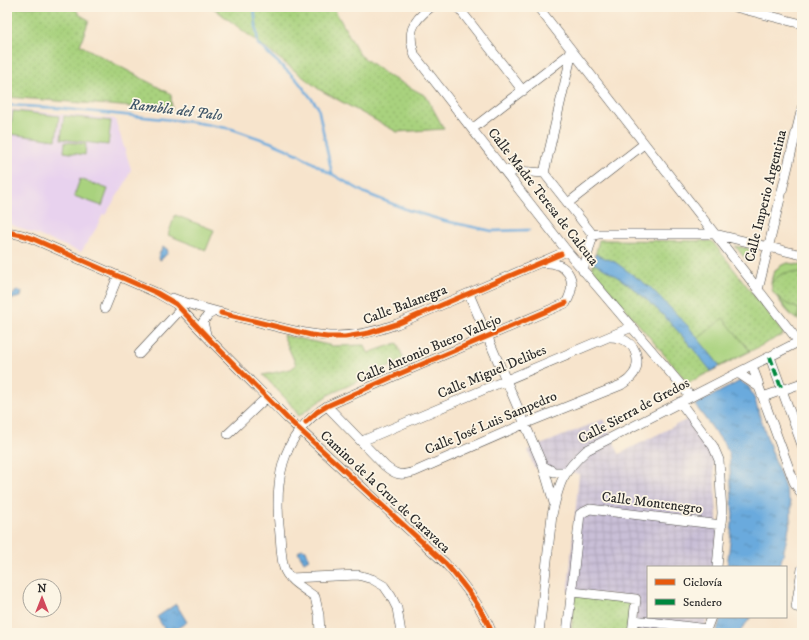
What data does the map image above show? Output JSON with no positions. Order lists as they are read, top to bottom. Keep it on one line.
{"streets":{"street":["Calle Imperio Argentina","Calle Madre Teresa de Calcuta","Calle Balanegra","Calle Antonio Buero Vallejo","Calle Miguel Delibes","Calle Sierra de Gredos","Calle José Luis Sampedro","Camino de la Cruz de Caravaca","Calle Montenegro"]},"crossings":[["Calle Madre Teresa de Calcuta","Calle Balanegra"],["Calle Madre Teresa de Calcuta","Calle Miguel Delibes"],["Calle Madre Teresa de Calcuta","Calle Sierra de Gredos"],["Calle Balanegra","Calle Antonio Buero Vallejo"],["Calle Balanegra","Camino de la Cruz de Caravaca"],["Calle Antonio Buero Vallejo","Calle José Luis Sampedro"],["Calle Antonio Buero Vallejo","Camino de la Cruz de Caravaca"],["Calle Miguel Delibes","Calle José Luis Sampedro"]],"water":["Rambla del Palo"],"legend":["Ciclovía","Sendero"],"north":"top"}
